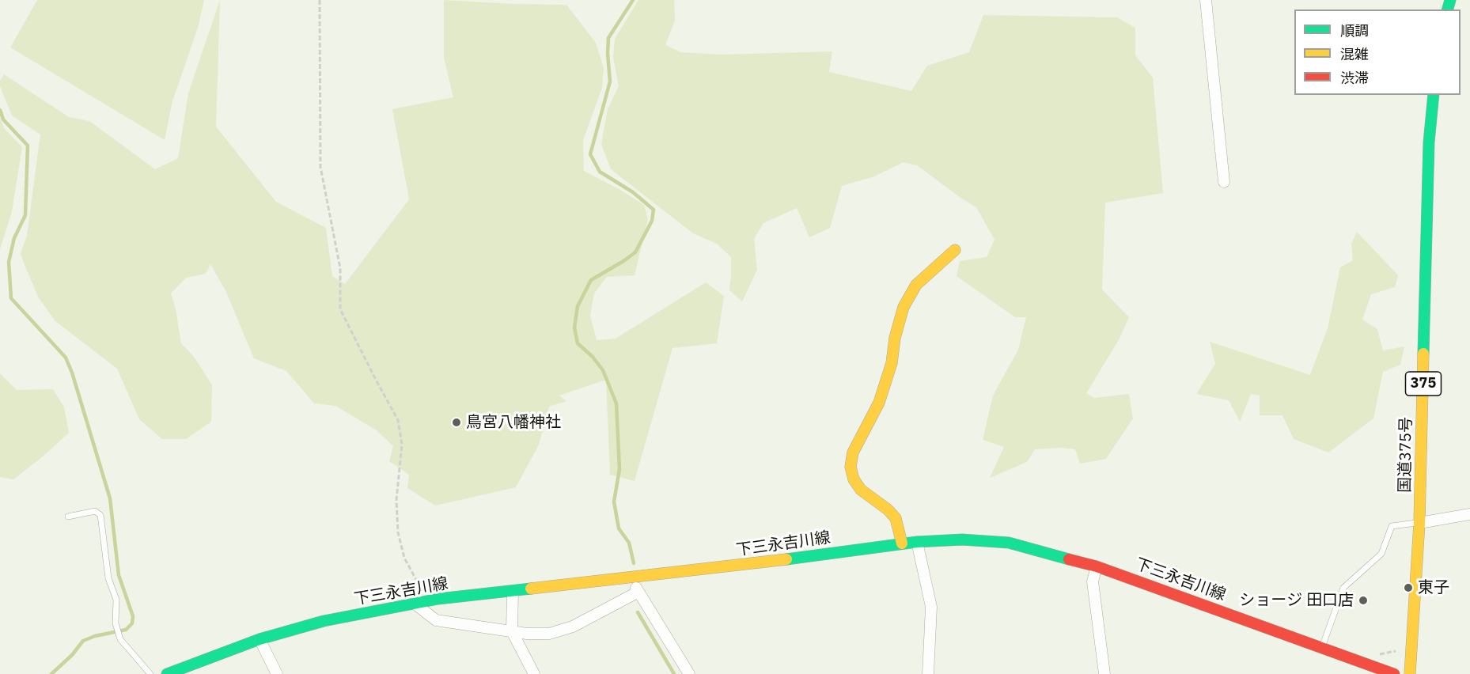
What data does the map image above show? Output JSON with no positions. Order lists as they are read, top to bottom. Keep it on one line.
{"streets":{"main road":["375","国道375号","下三永吉川線"]},"places":["鳥宮八幡神社","東子","ショージ 田口店"],"legend":["順調","混雑","渋滞"]}
